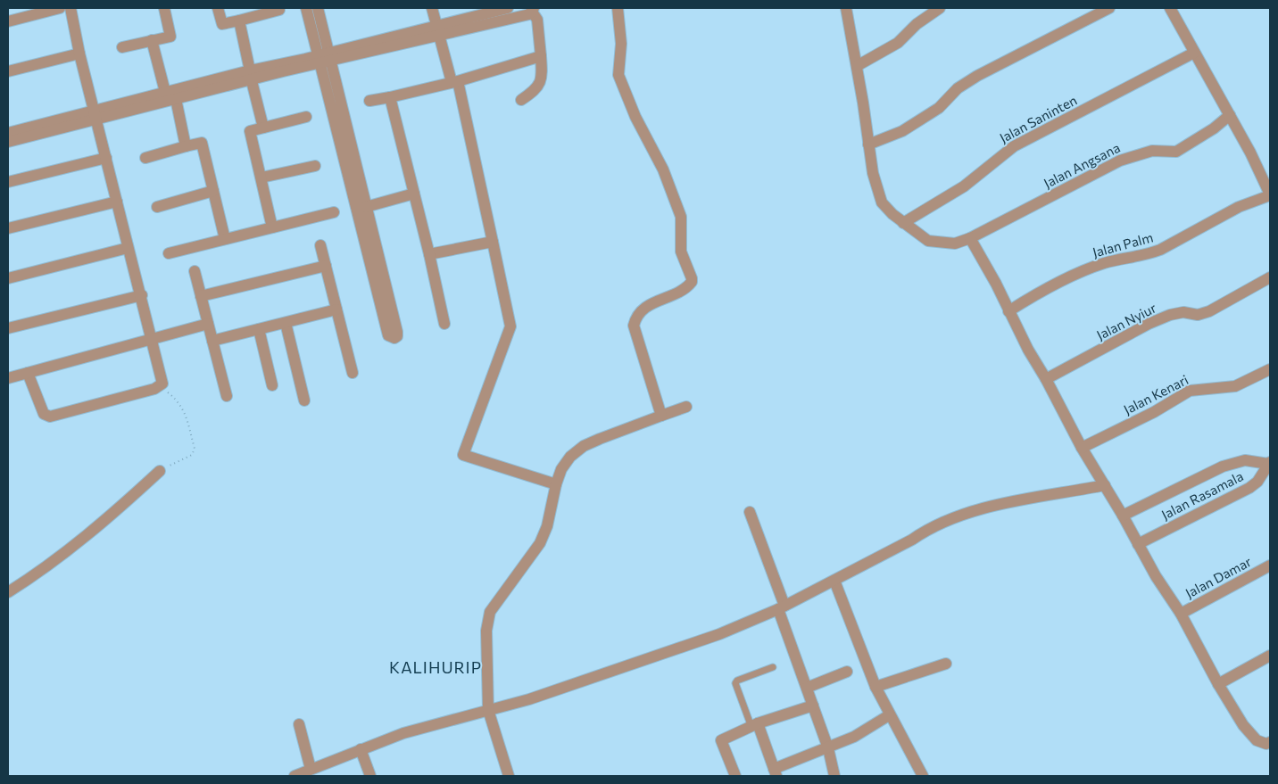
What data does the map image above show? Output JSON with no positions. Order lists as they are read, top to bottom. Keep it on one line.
{"streets":{"street":["Jalan Saninten","Jalan Angsana","Jalan Palm","Jalan Nyiur","Jalan Kenari","Jalan Rasamala","Jalan Damar"]},"crossings":[["Jalan Saninten","Jalan Angsana"]],"districts":["KALIHURIP"]}
